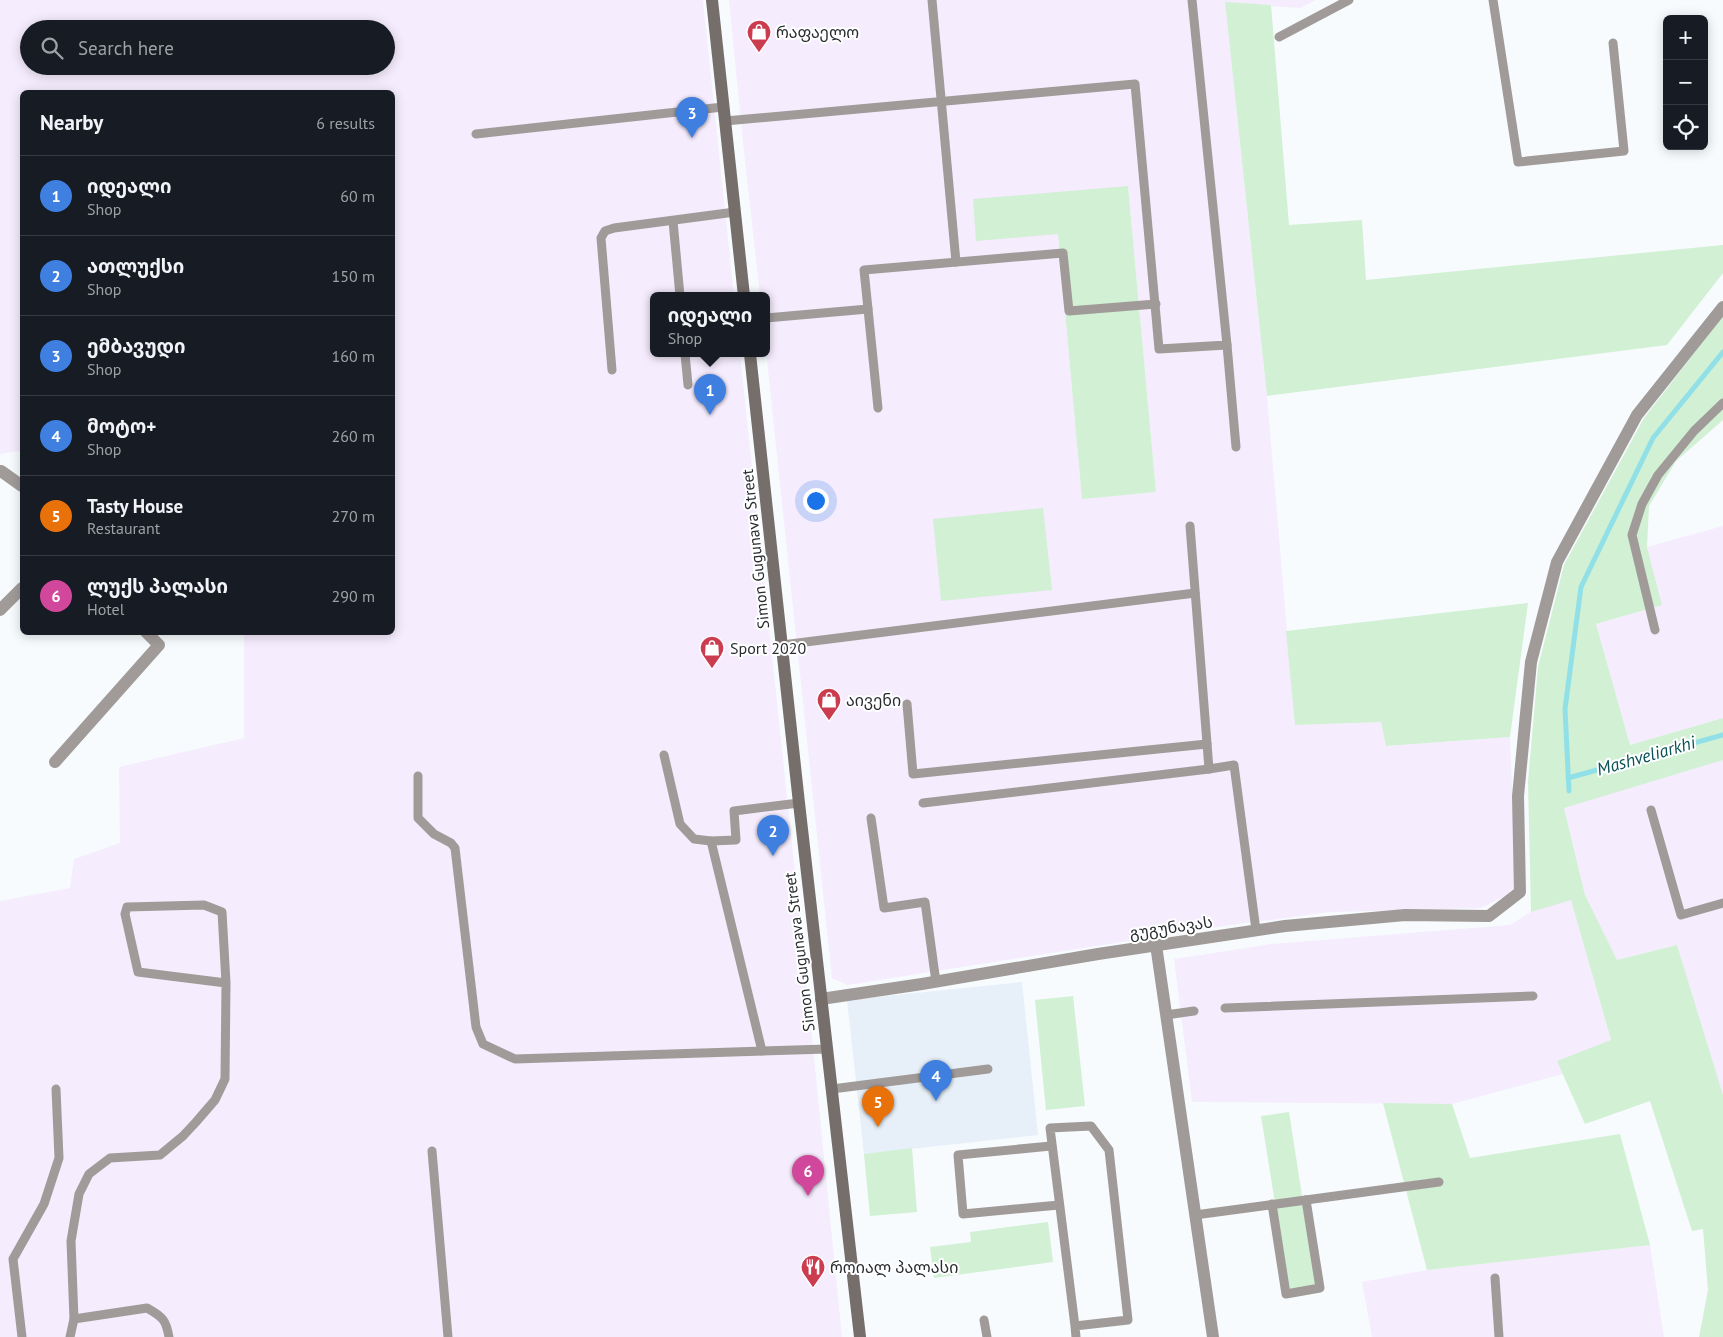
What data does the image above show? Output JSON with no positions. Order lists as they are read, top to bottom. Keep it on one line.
{"streets":{"main road":["Simon Gugunava Street"],"street":["გუგუნავას"]},"crossings":[["Simon Gugunava Street","გუგუნავას"]],"water":["Mashveliarkhi"],"places":{"shop":["რაფაელო","Sport 2020","აივენი"],"restaurant":["როიალ პალასი"]},"page":{"map_buttons":["+","−"],"search":"Search here","heading":["Nearby","6 results"],"pins":["3","1","2","4","5","6"],"list":[{"mark":"1","name":"იდეალი","note":"Shop","value":"60 m"},{"mark":"2","name":"ათლუქსი","note":"Shop","value":"150 m"},{"mark":"3","name":"ემბავუდი","note":"Shop","value":"160 m"},{"mark":"4","name":"მოტო+","note":"Shop","value":"260 m"},{"mark":"5","name":"Tasty House","note":"Restaurant","value":"270 m"},{"mark":"6","name":"ლუქს პალასი","note":"Hotel","value":"290 m"}],"popup":["იდეალი","Shop"]}}
